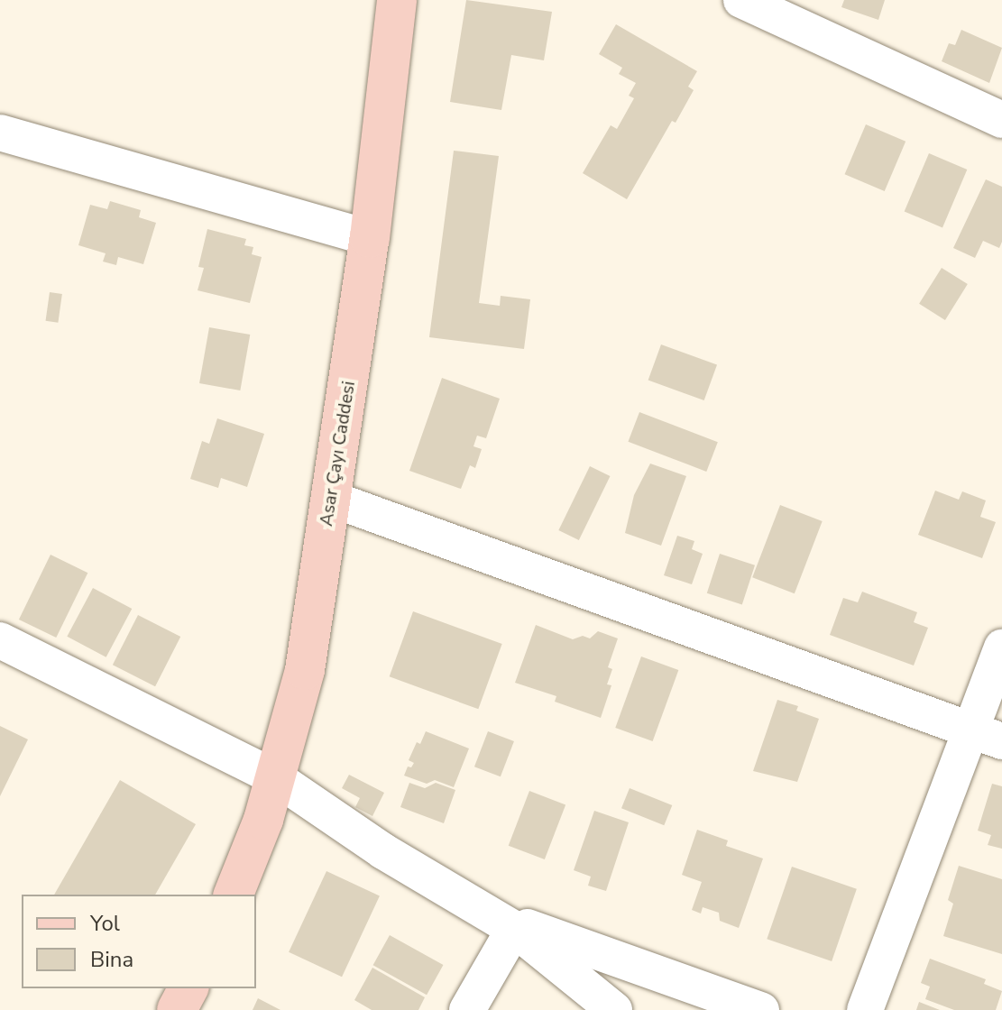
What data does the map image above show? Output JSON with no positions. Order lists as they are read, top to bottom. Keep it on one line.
{"streets":{"street":["Asar Çayı Caddesi"]},"legend":["Yol","Bina"]}
